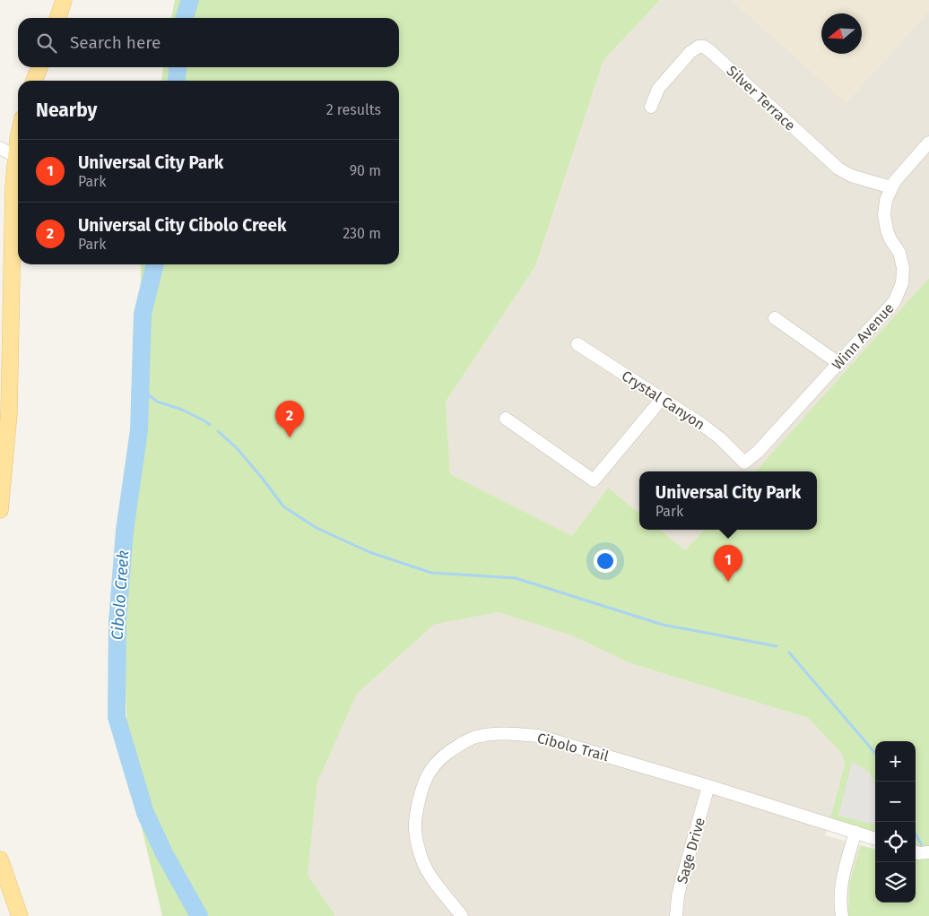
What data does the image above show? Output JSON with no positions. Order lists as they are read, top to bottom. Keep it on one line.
{"streets":{"street":["Silver Terrace","Winn Avenue","Crystal Canyon","Cibolo Trail","Sage Drive"]},"crossings":[["Silver Terrace","Winn Avenue"],["Winn Avenue","Crystal Canyon"],["Cibolo Trail","Sage Drive"]],"water":["Cibolo Creek"],"north":"left","page":{"search":"Search here","heading":["Nearby","2 results"],"list":[{"mark":"1","name":"Universal City Park","note":"Park","value":"90 m"},{"mark":"2","name":"Universal City Cibolo Creek","note":"Park","value":"230 m"}],"pins":["2","1"],"popup":["Universal City Park","Park"],"map_buttons":["+","−"]}}
